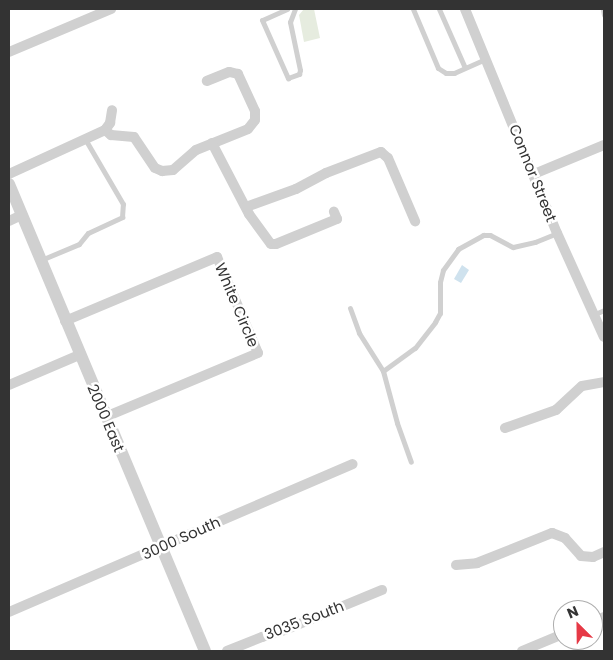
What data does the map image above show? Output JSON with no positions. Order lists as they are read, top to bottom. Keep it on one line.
{"streets":{"street":["Connor Street","White Circle","2000 East","3000 South","3035 South"]},"crossings":[["White Circle","2000 East"],["2000 East","3000 South"]],"north":"top left"}
